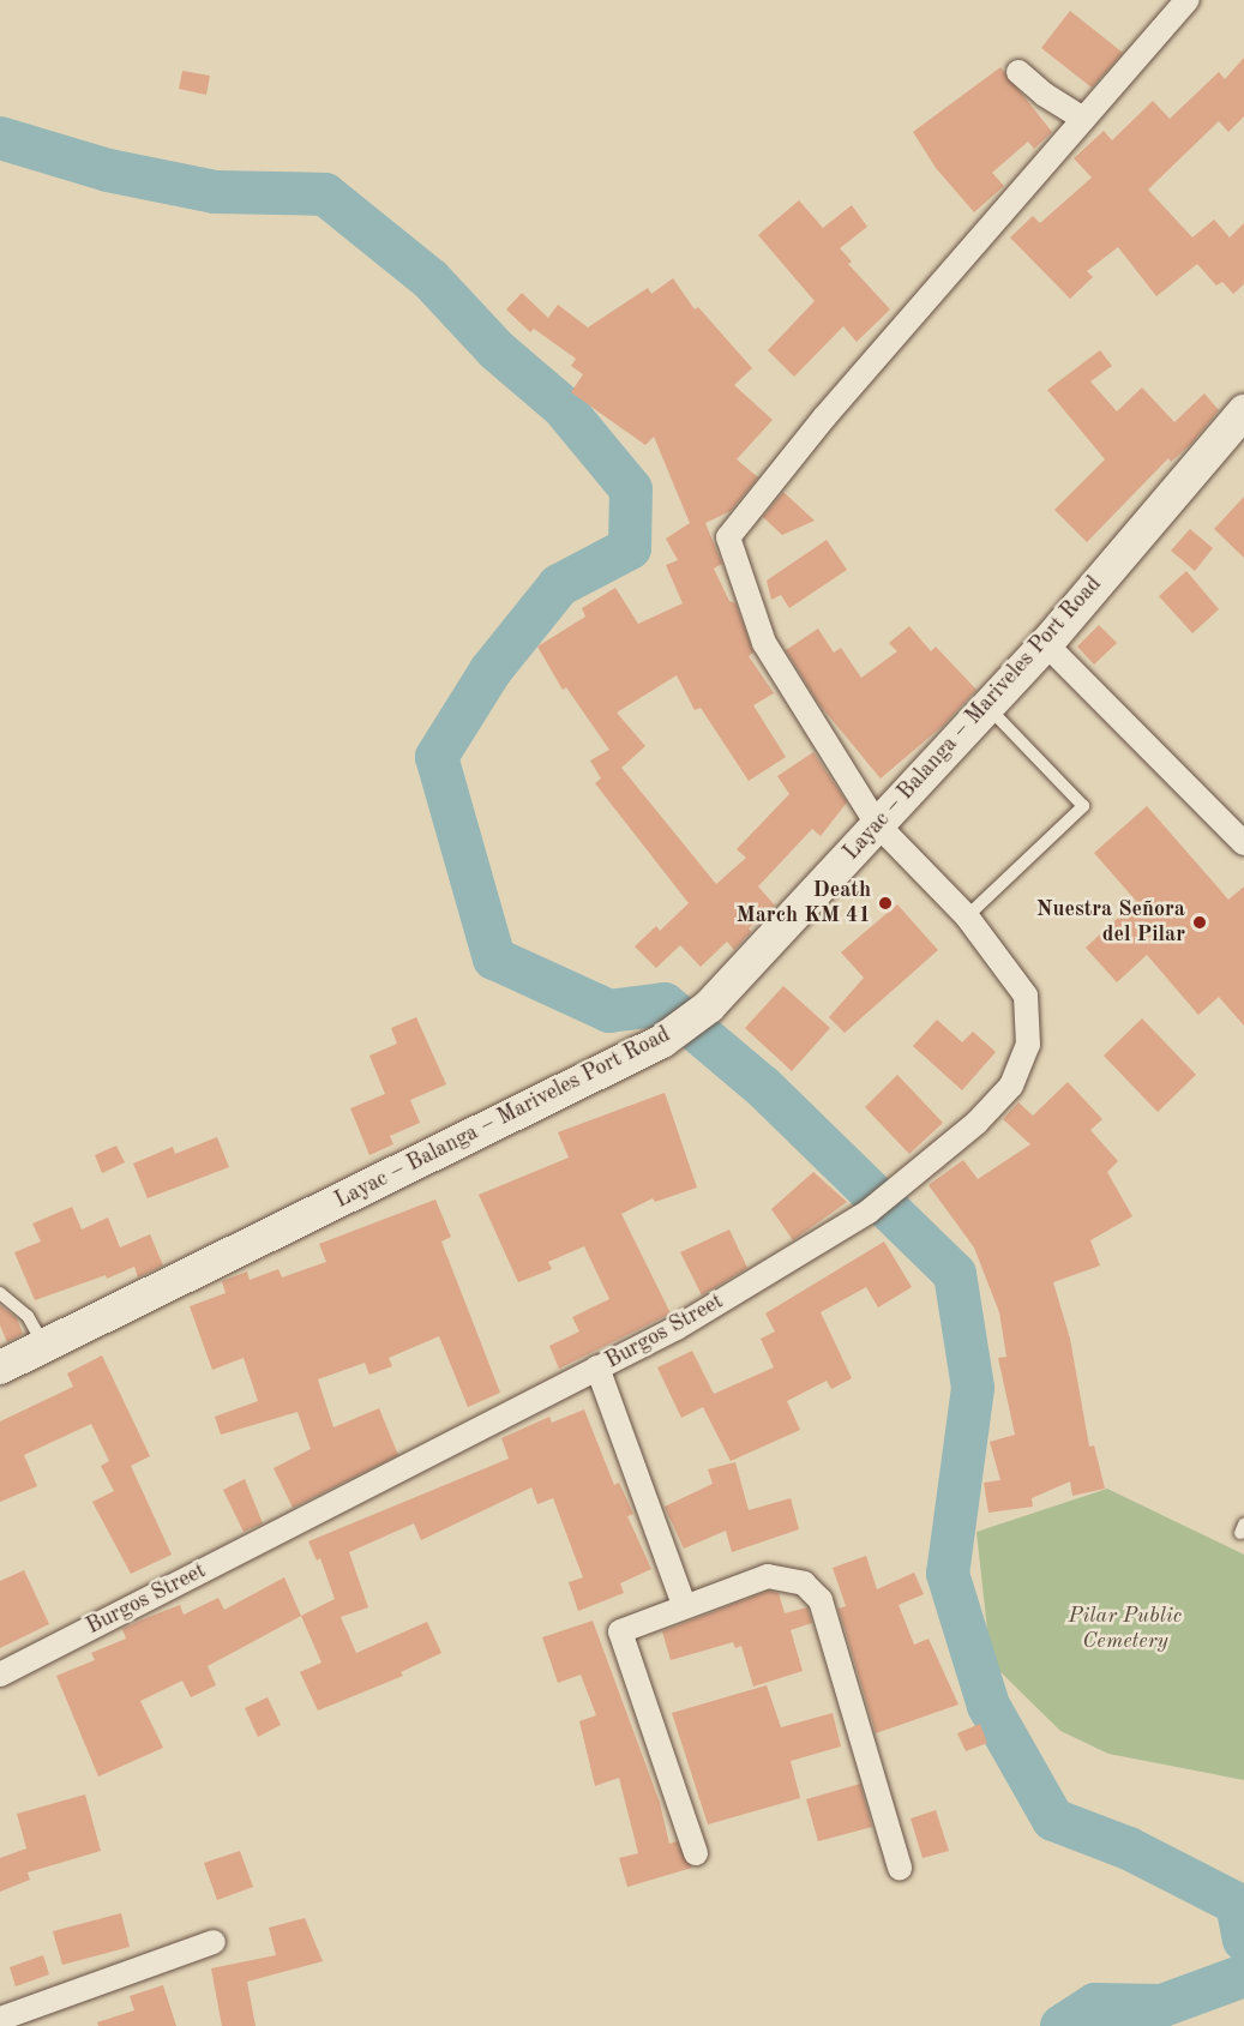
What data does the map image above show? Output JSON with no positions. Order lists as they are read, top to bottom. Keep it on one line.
{"streets":{"main road":["Layac – Balanga – Mariveles Port Road"],"street":["Burgos Street"]},"crossings":[["Layac – Balanga – Mariveles Port Road","Burgos Street"]],"parks":["Pilar Public Cemetery"],"places":["Death March KM 41","Nuestra Señora del Pilar"]}
